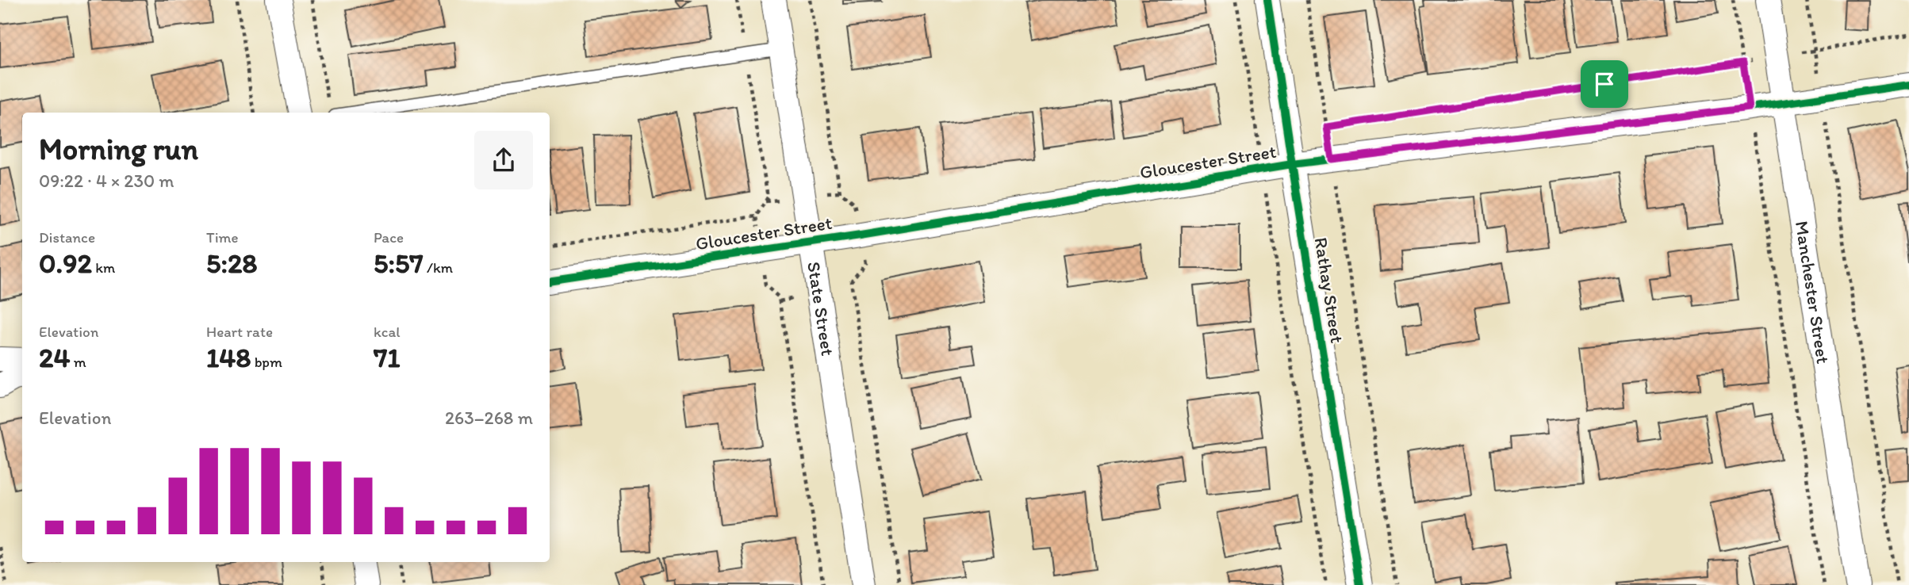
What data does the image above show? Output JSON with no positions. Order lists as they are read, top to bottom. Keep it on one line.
{"streets":{"street":["Gloucester Street","Rathay Street","Manchester Street","State Street"]},"crossings":[["Gloucester Street","Rathay Street"],["Gloucester Street","Manchester Street"],["Gloucester Street","State Street"]],"page":{"heading":["Morning run","09:22 · 4 × 230 m"],"stats":[["Distance","0.92 km"],["Time","5:28"],["Pace","5:57 /km"],["Elevation","24 m"],["Heart rate","148 bpm"],["kcal","71"]],"chart":["Elevation","263–268 m"]}}
